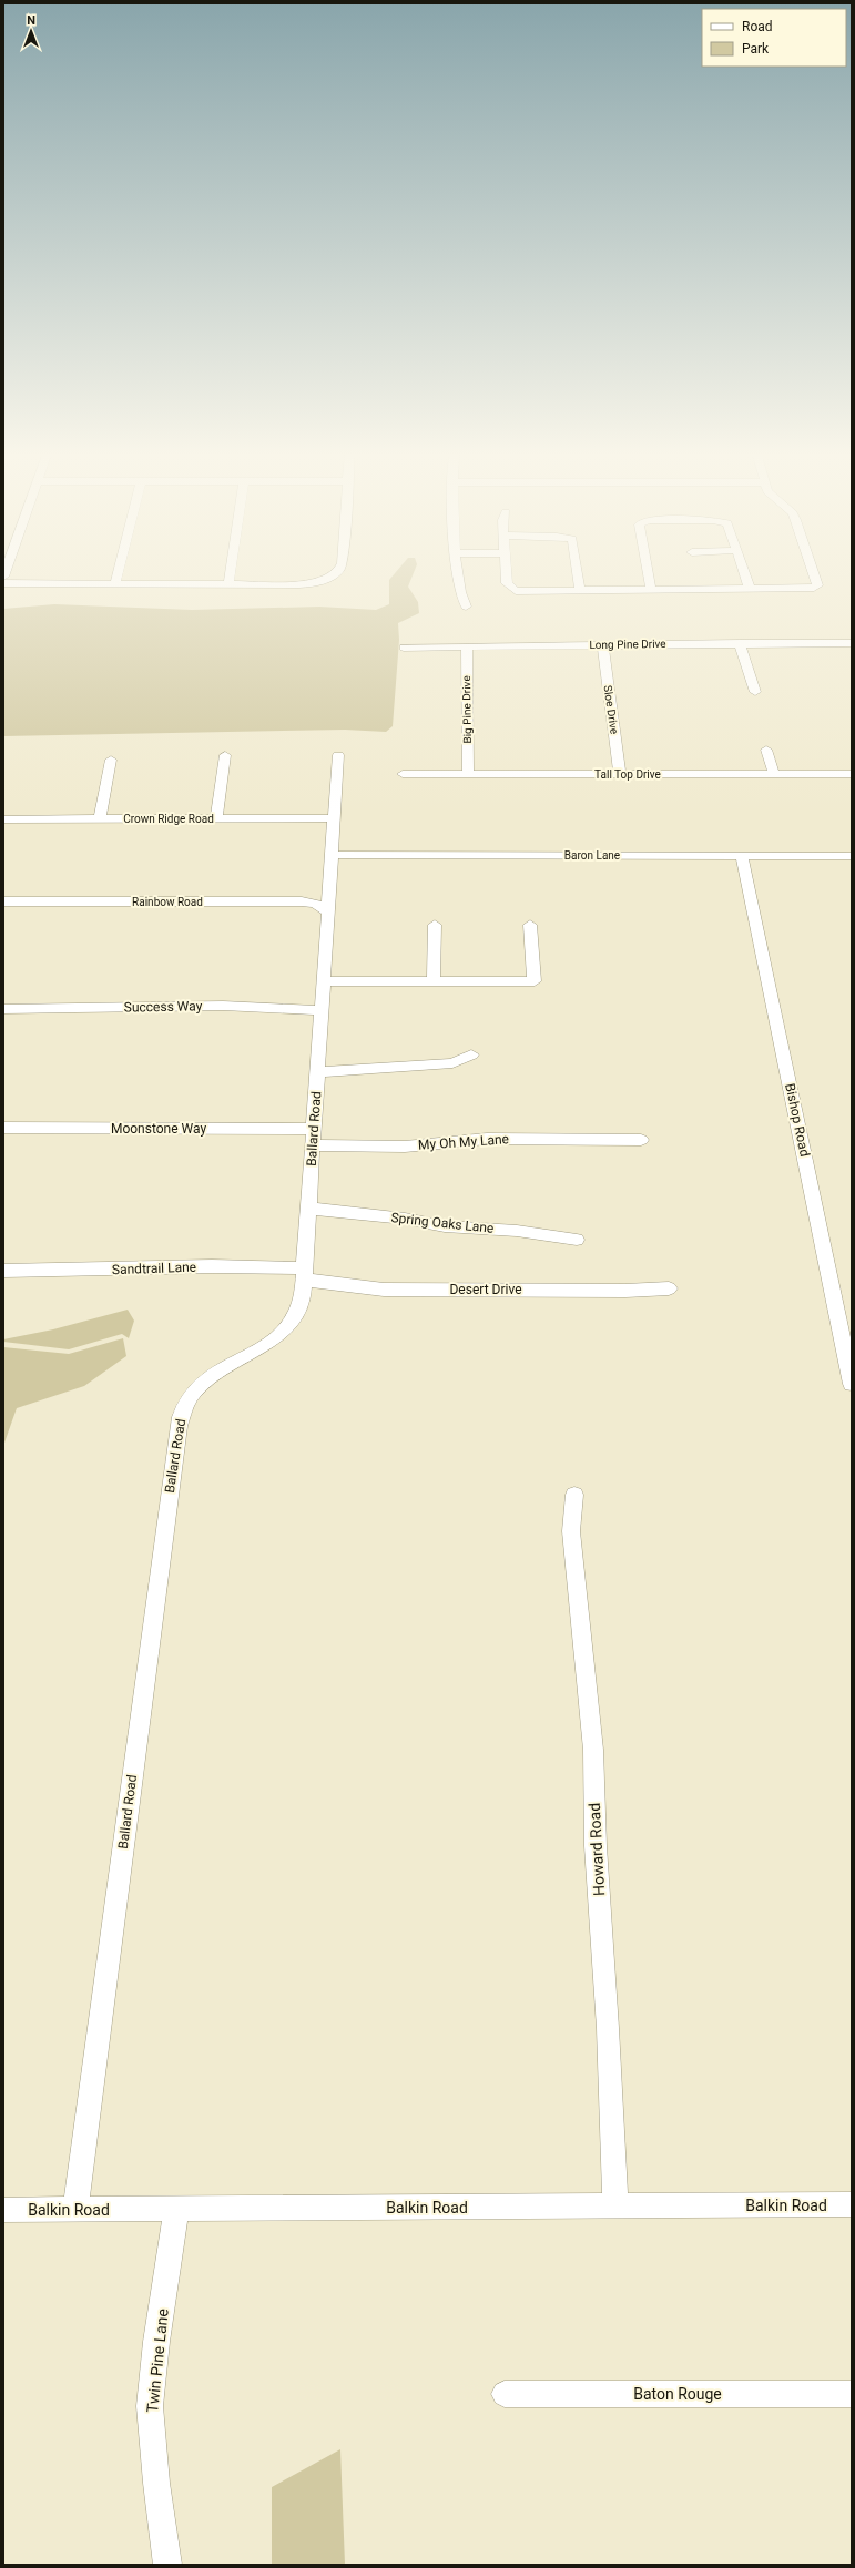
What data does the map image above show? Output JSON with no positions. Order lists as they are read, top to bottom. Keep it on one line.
{"streets":{"street":["Long Pine Drive","Big Pine Drive","Sloe Drive","Tall Top Drive","Crown Ridge Road","Baron Lane","Rainbow Road","Success Way","Bishop Road","Moonstone Way","Ballard Road","My Oh My Lane","Spring Oaks Lane","Sandtrail Lane","Desert Drive","Howard Road","Balkin Road","Twin Pine Lane","Baton Rouge"]},"crossings":[["Long Pine Drive","Big Pine Drive"],["Long Pine Drive","Sloe Drive"],["Big Pine Drive","Tall Top Drive"],["Sloe Drive","Tall Top Drive"],["Crown Ridge Road","Ballard Road"],["Baron Lane","Bishop Road"],["Baron Lane","Ballard Road"],["Rainbow Road","Ballard Road"],["Success Way","Ballard Road"],["Moonstone Way","Ballard Road"],["Moonstone Way","My Oh My Lane"],["Ballard Road","My Oh My Lane"],["Ballard Road","Spring Oaks Lane"],["Ballard Road","Sandtrail Lane"],["Ballard Road","Desert Drive"],["Ballard Road","Balkin Road"],["Sandtrail Lane","Desert Drive"],["Howard Road","Balkin Road"],["Balkin Road","Twin Pine Lane"]],"legend":["Road","Park"],"north":"top"}
